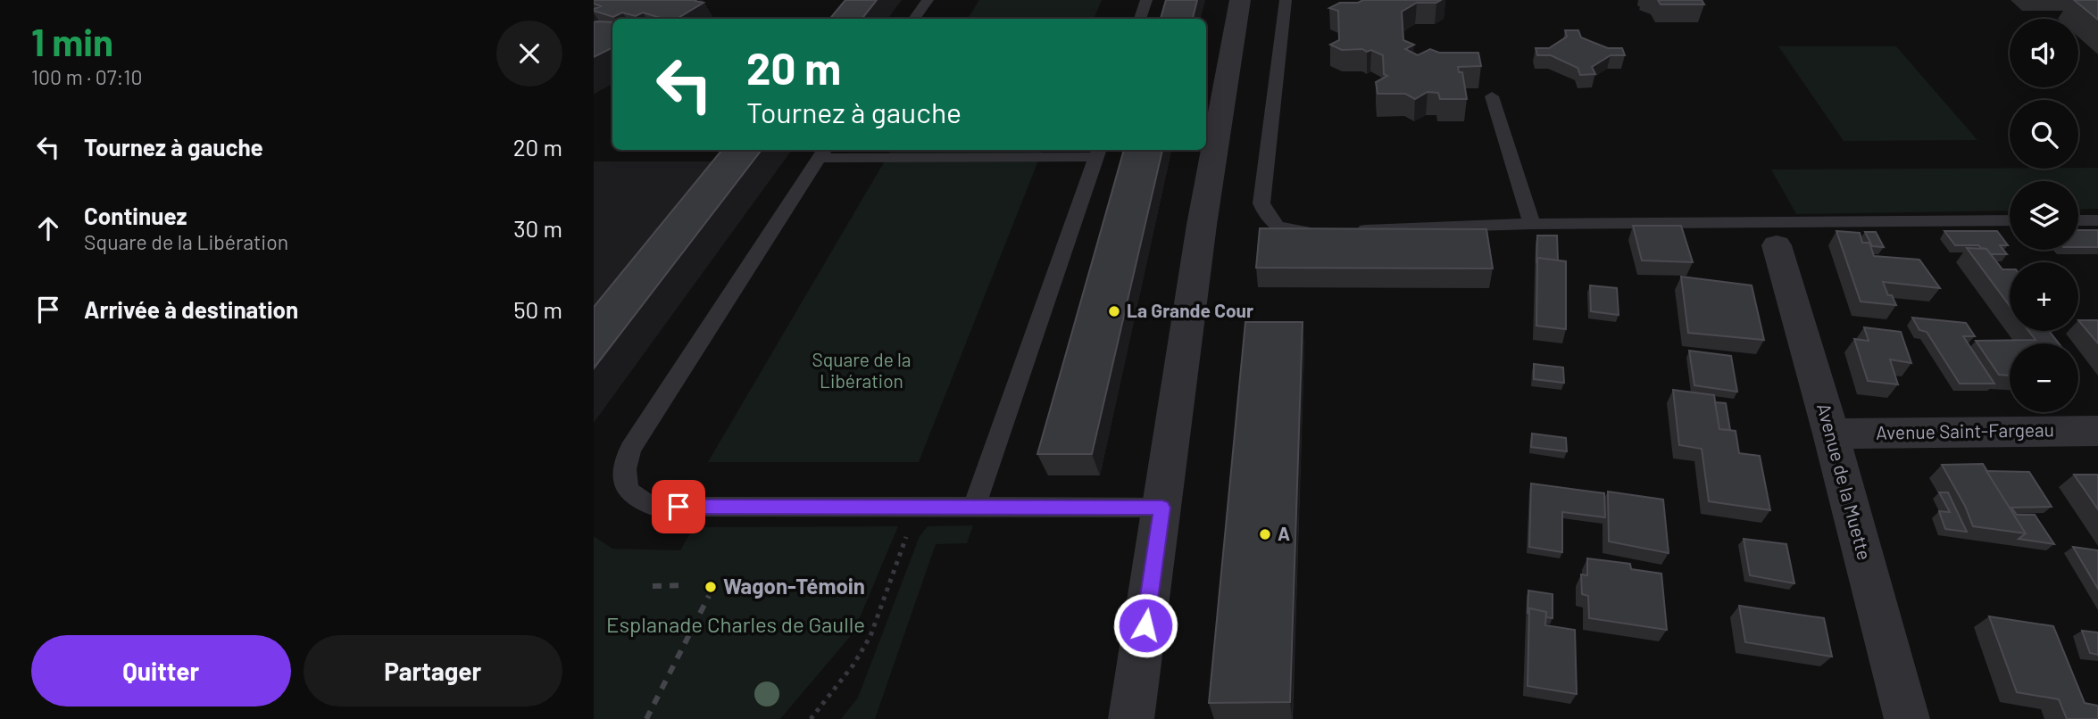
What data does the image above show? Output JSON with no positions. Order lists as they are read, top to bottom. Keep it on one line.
{"streets":{"street":["Avenue Saint-Fargeau","Avenue de la Muette"]},"crossings":[["Avenue Saint-Fargeau","Avenue de la Muette"]],"parks":["Square de la Libération","Esplanade Charles de Gaulle"],"places":["La Grande Cour","A","Wagon-Témoin"],"page":{"heading":["1 min","100 m · 07:10"],"map_buttons":["+","−"],"turn":["20 m","Tournez à gauche"],"list":[{"name":"Tournez à gauche","value":"20 m"},{"name":"Continuez","note":"Square de la Libération","value":"30 m"},{"name":"Arrivée à destination","value":"50 m"}],"buttons":["Quitter","Partager"]}}
